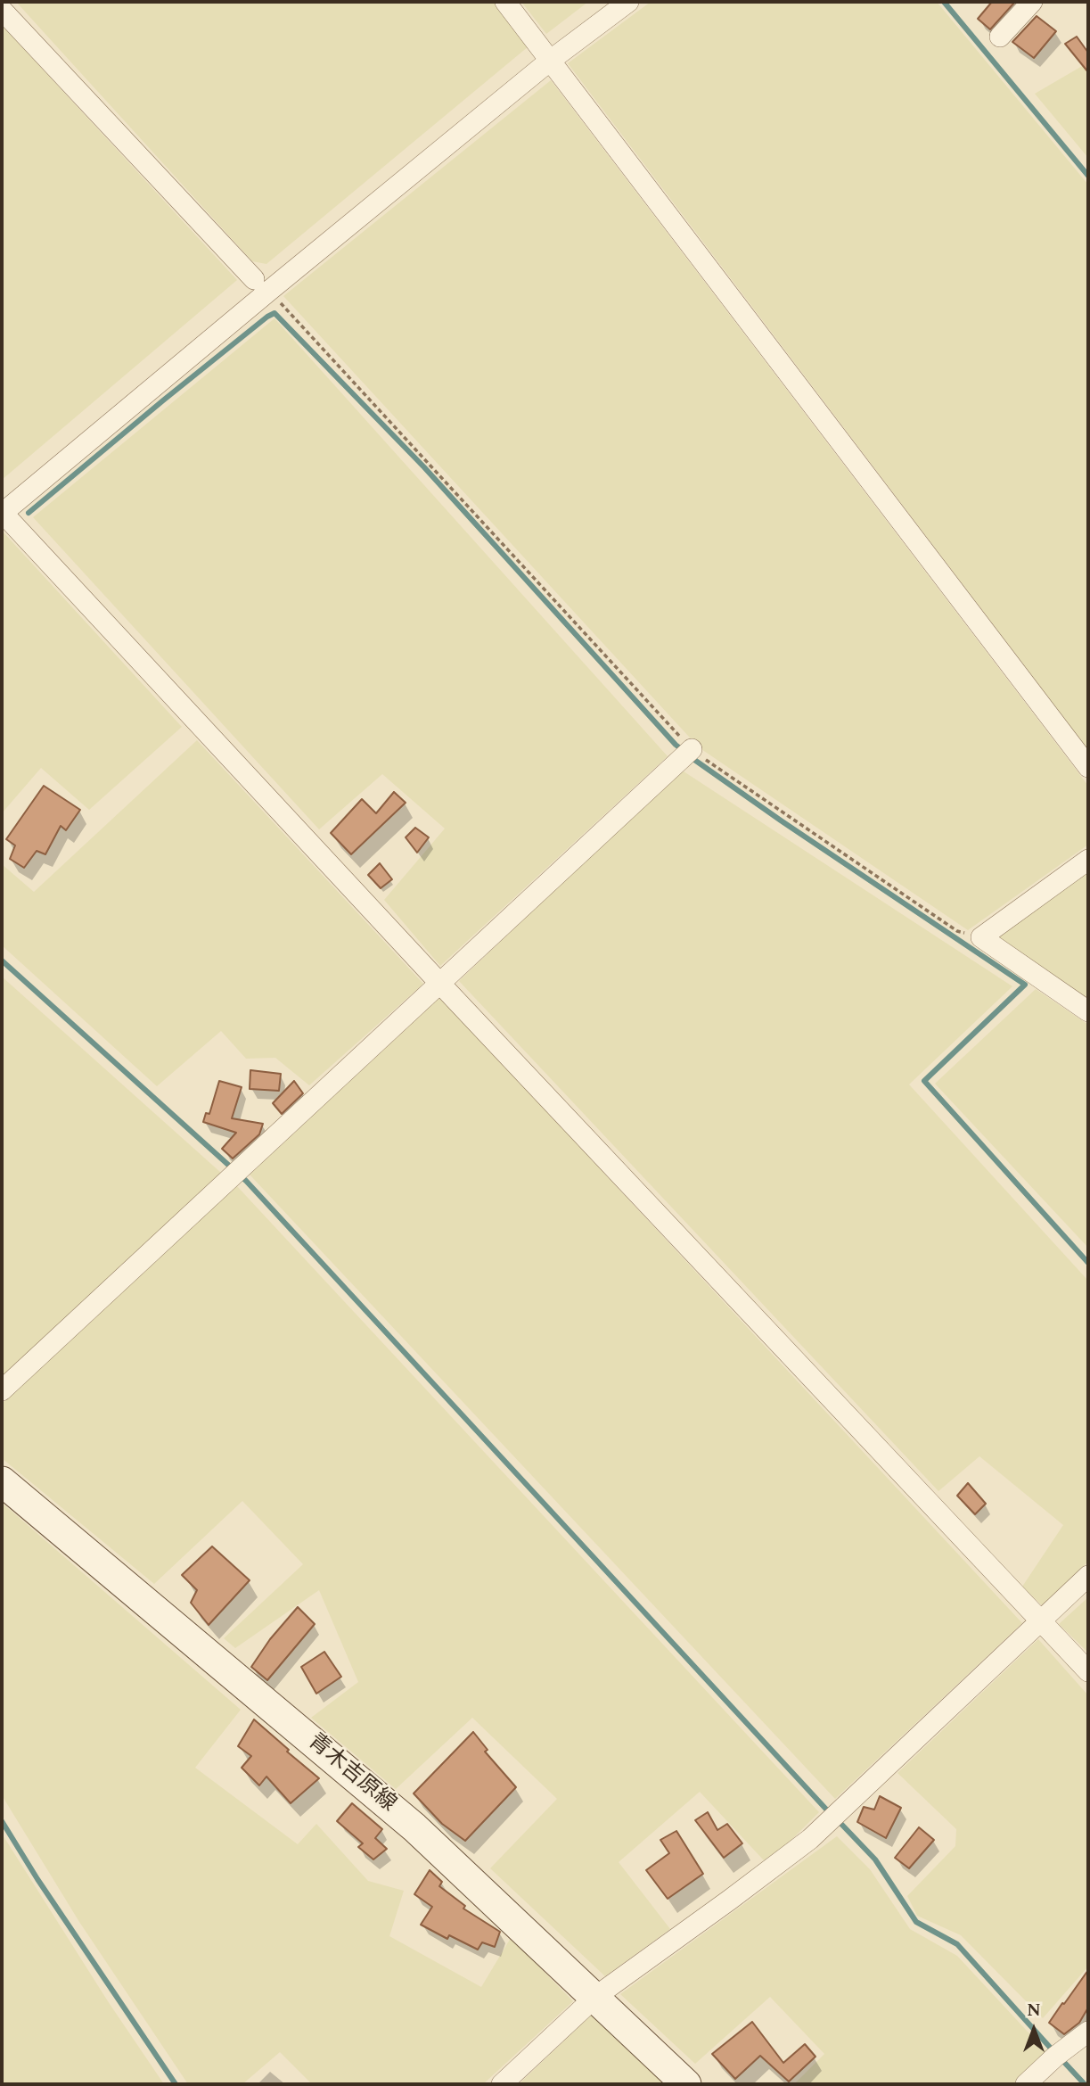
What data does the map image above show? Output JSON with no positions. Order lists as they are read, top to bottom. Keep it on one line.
{"streets":{"main road":["青木吉原線"]},"north":"top"}
